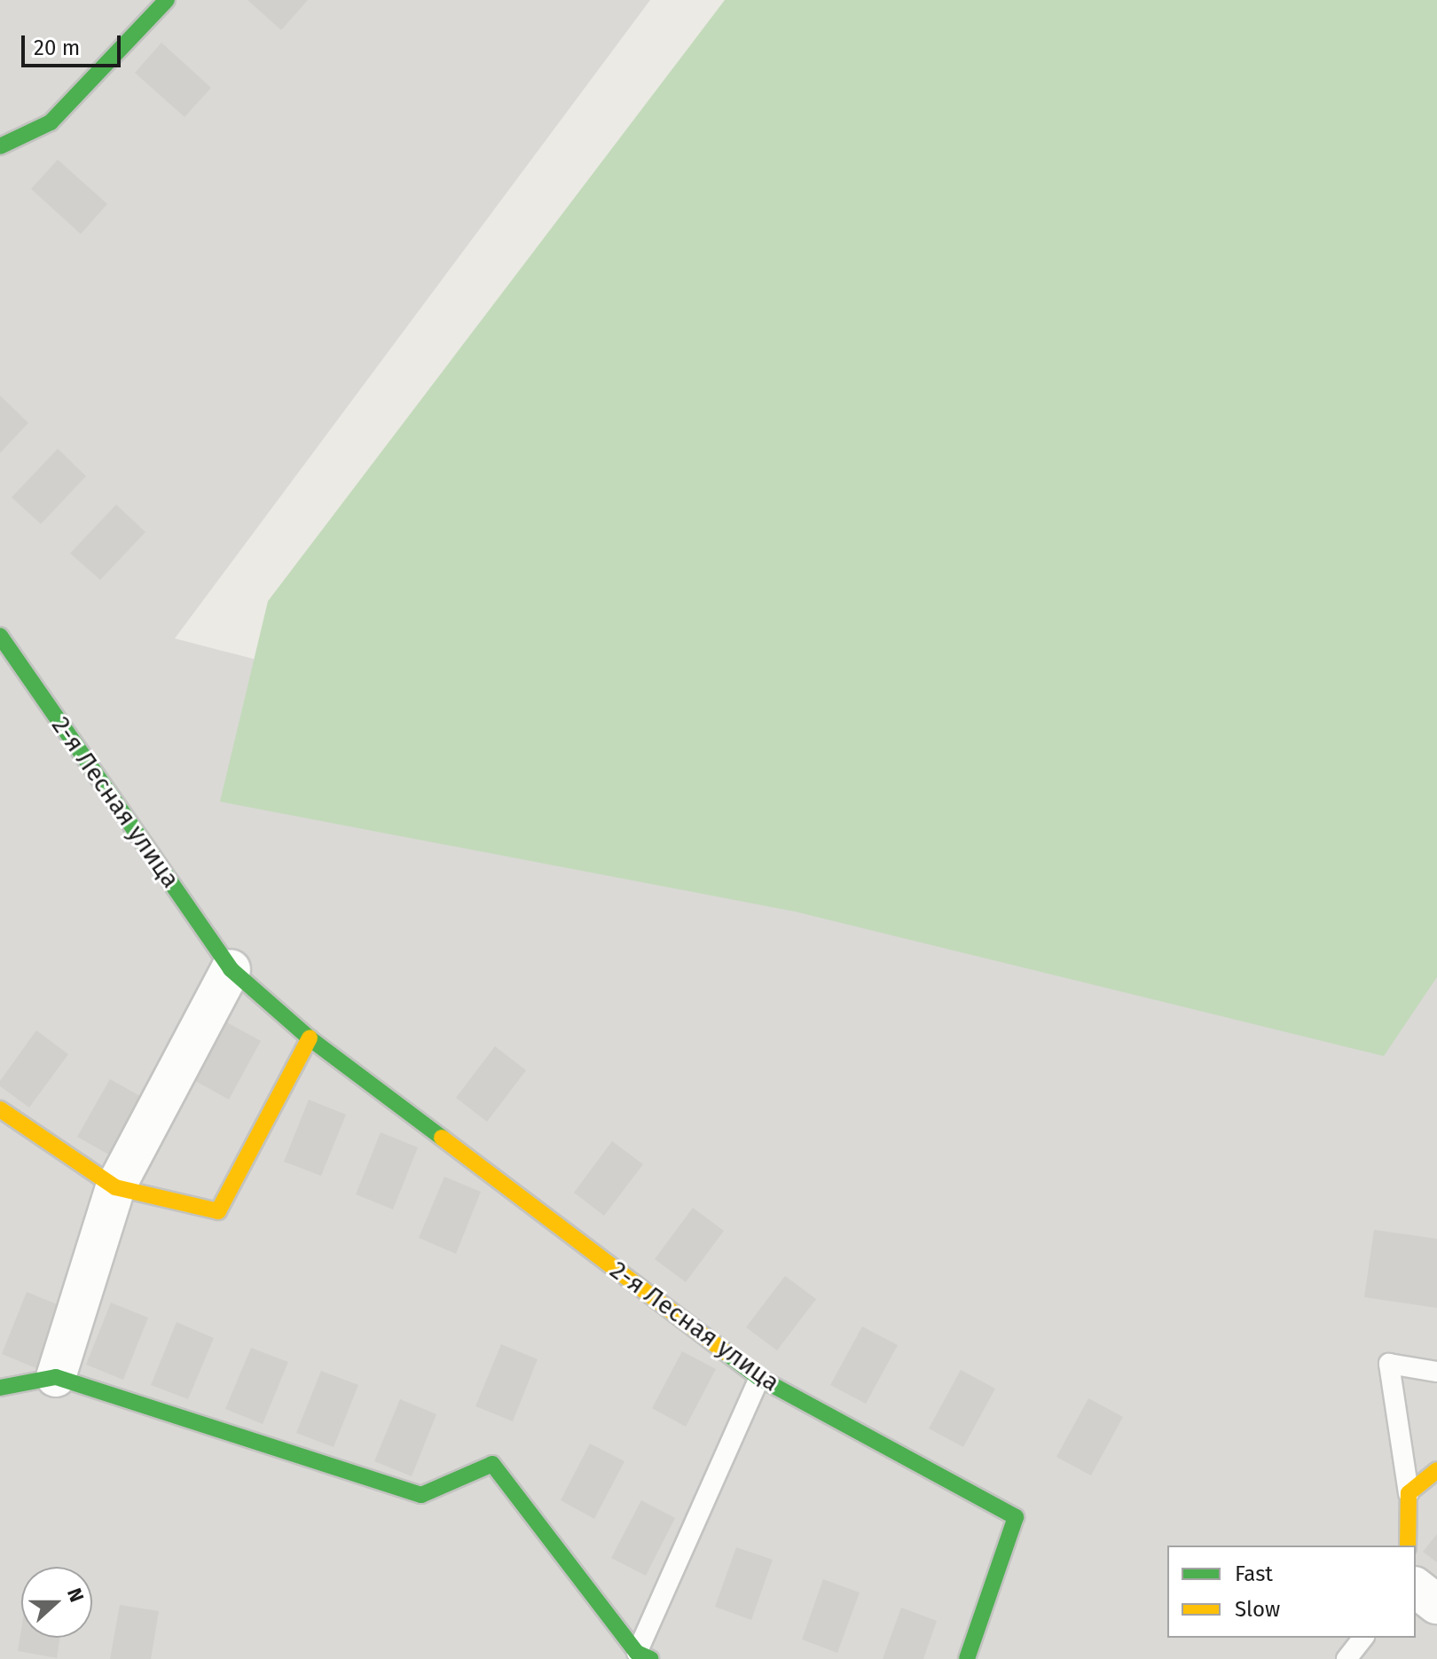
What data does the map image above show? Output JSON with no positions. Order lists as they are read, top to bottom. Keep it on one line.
{"streets":{"street":["2-я Лесная улица"]},"legend":["Fast","Slow"],"scale_bar":"20 m","north":"right"}
